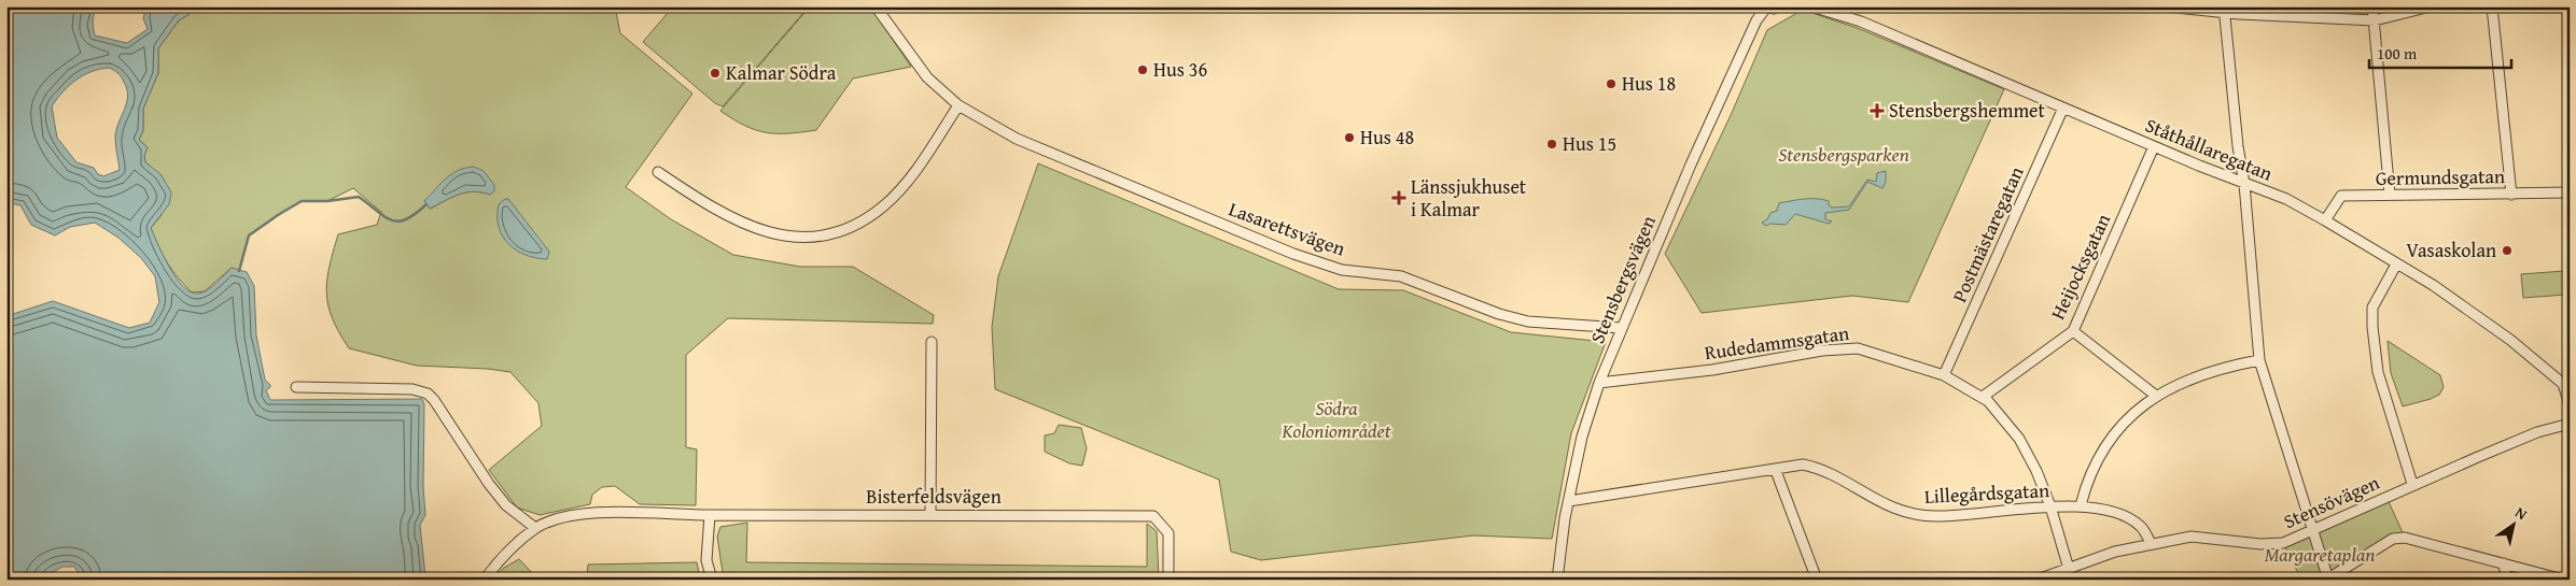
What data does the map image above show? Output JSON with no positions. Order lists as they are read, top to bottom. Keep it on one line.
{"streets":{"street":["Ståthållaregatan","Germundsgatan","Lasarettsvägen","Postmästaregatan","Heijocksgatan","Stensbergsvägen","Rudedammsgatan","Lillegårdsgatan","Bisterfeldsvägen","Stensövägen"]},"crossings":[["Ståthållaregatan","Germundsgatan"],["Ståthållaregatan","Postmästaregatan"],["Ståthållaregatan","Heijocksgatan"],["Lasarettsvägen","Stensbergsvägen"],["Postmästaregatan","Rudedammsgatan"],["Heijocksgatan","Rudedammsgatan"],["Stensbergsvägen","Rudedammsgatan"],["Stensbergsvägen","Lillegårdsgatan"],["Rudedammsgatan","Lillegårdsgatan"],["Rudedammsgatan","Stensövägen"],["Lillegårdsgatan","Stensövägen"]],"parks":["Stensbergsparken","Södra Koloniområdet","Margaretaplan"],"places":{"other":["Hus 36","Kalmar Södra","Hus 18","Hus 48","Hus 15","Vasaskolan"],"health":["Stensbergshemmet","Länssjukhuset i Kalmar"]},"scale_bar":"100 m","north":"top right"}
